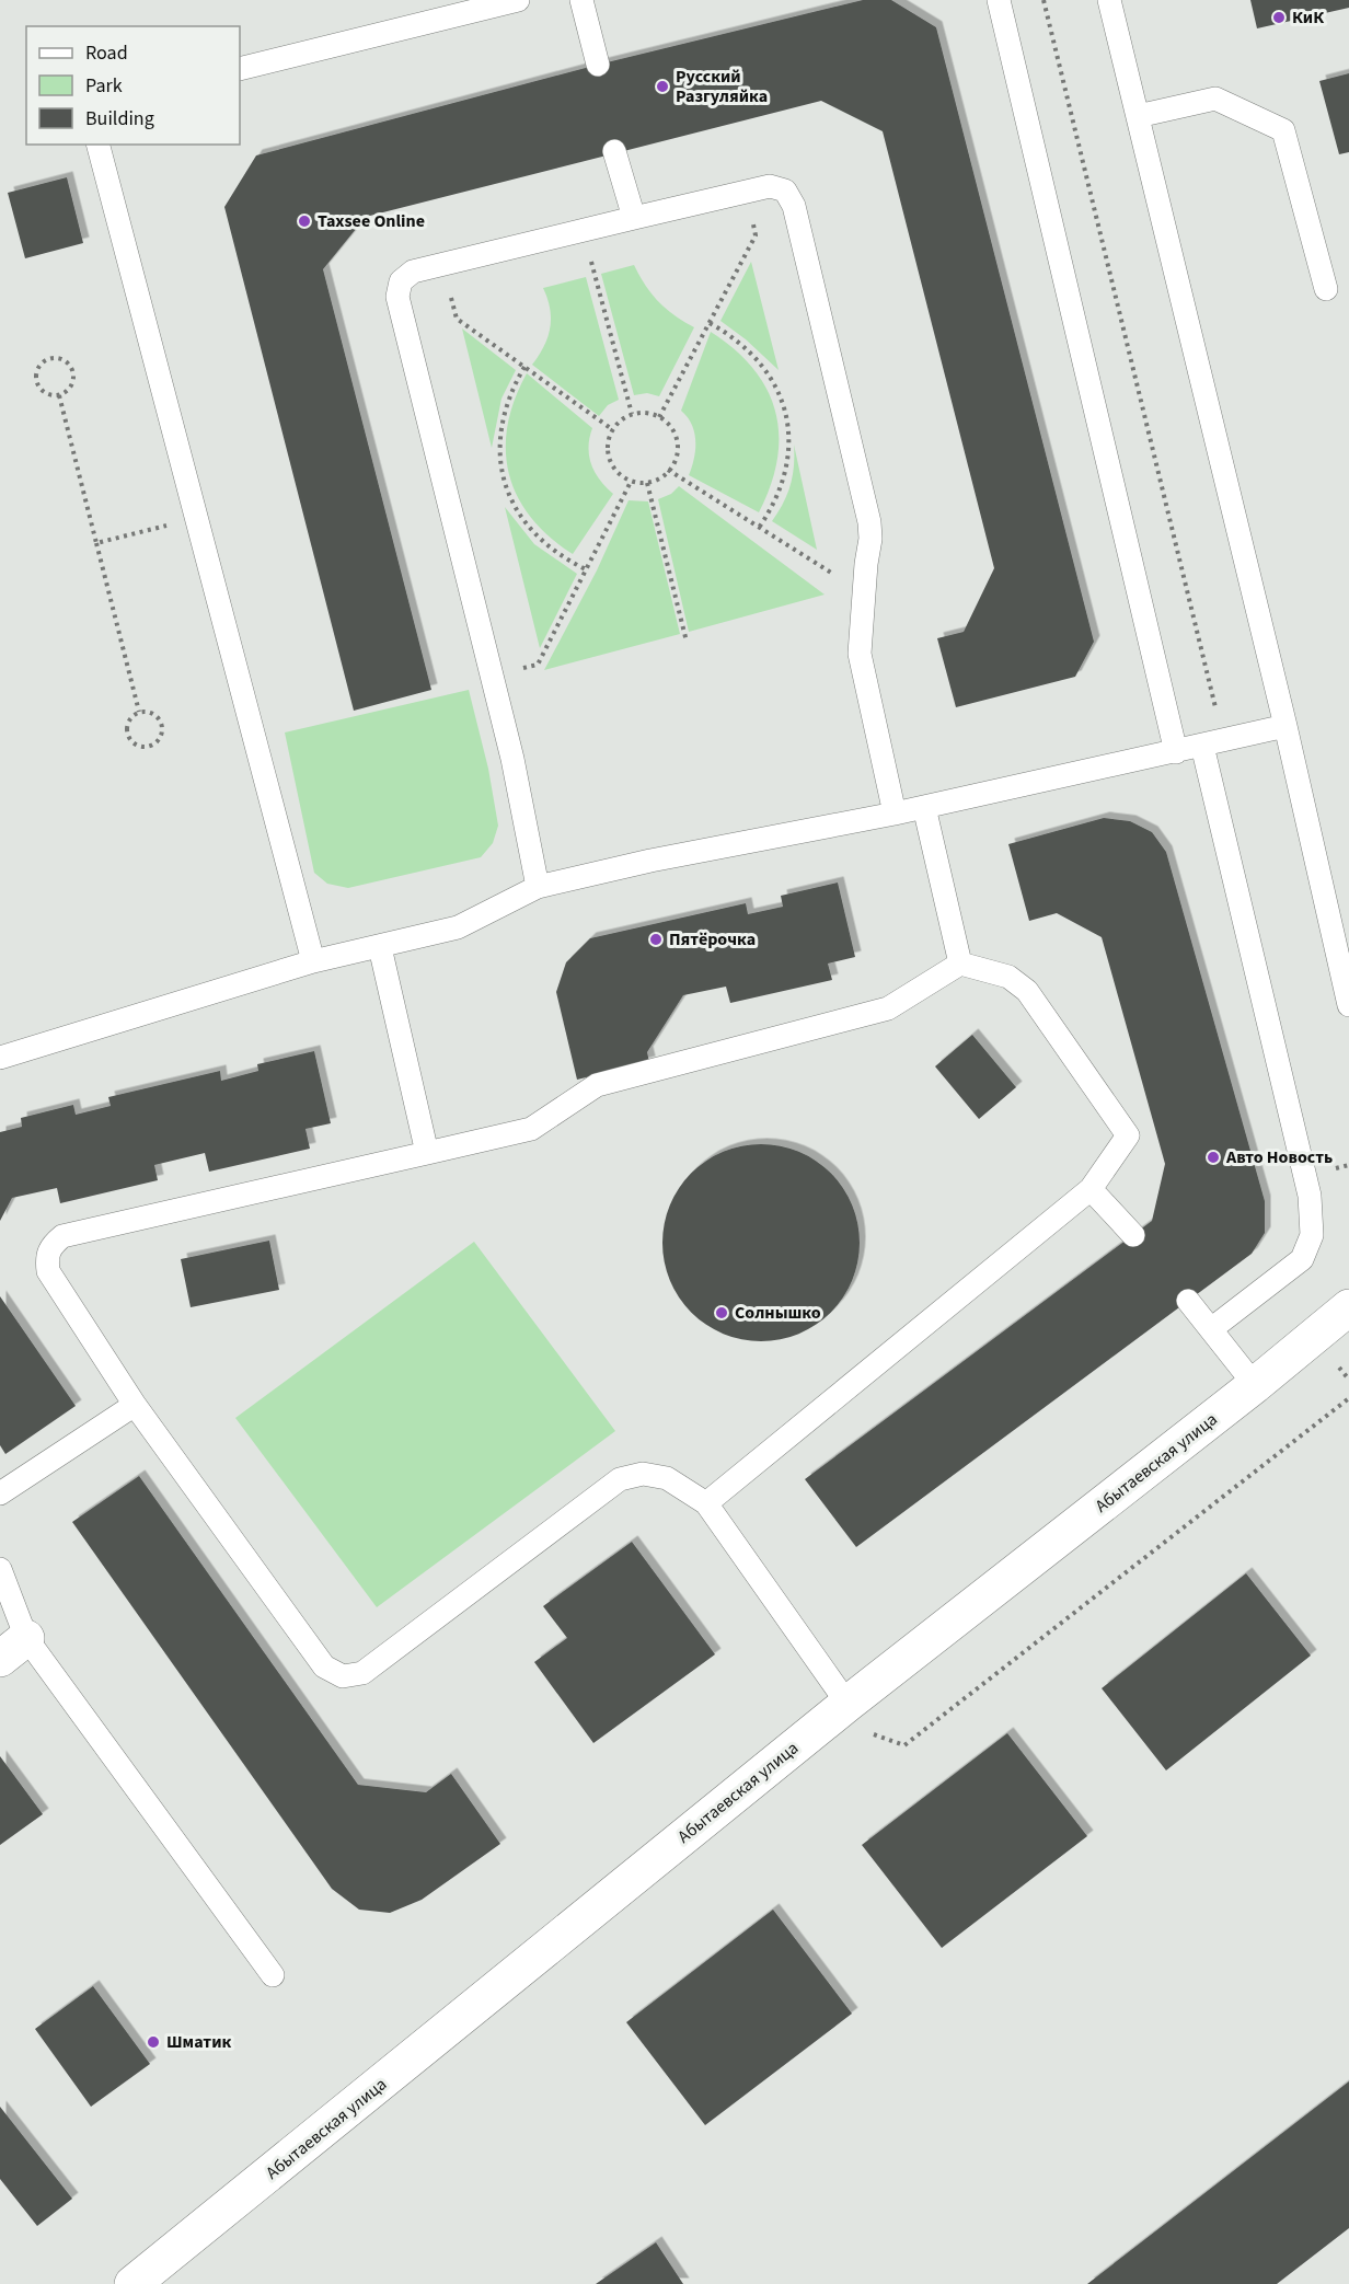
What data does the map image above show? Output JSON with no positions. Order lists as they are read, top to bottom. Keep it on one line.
{"streets":{"street":["Абытаевская улица"]},"places":["КиК","Русский Разгуляйка","Taxsee Online","Пятёрочка","Авто Новость","Солнышко","Шматик"],"legend":["Road","Park","Building"]}
